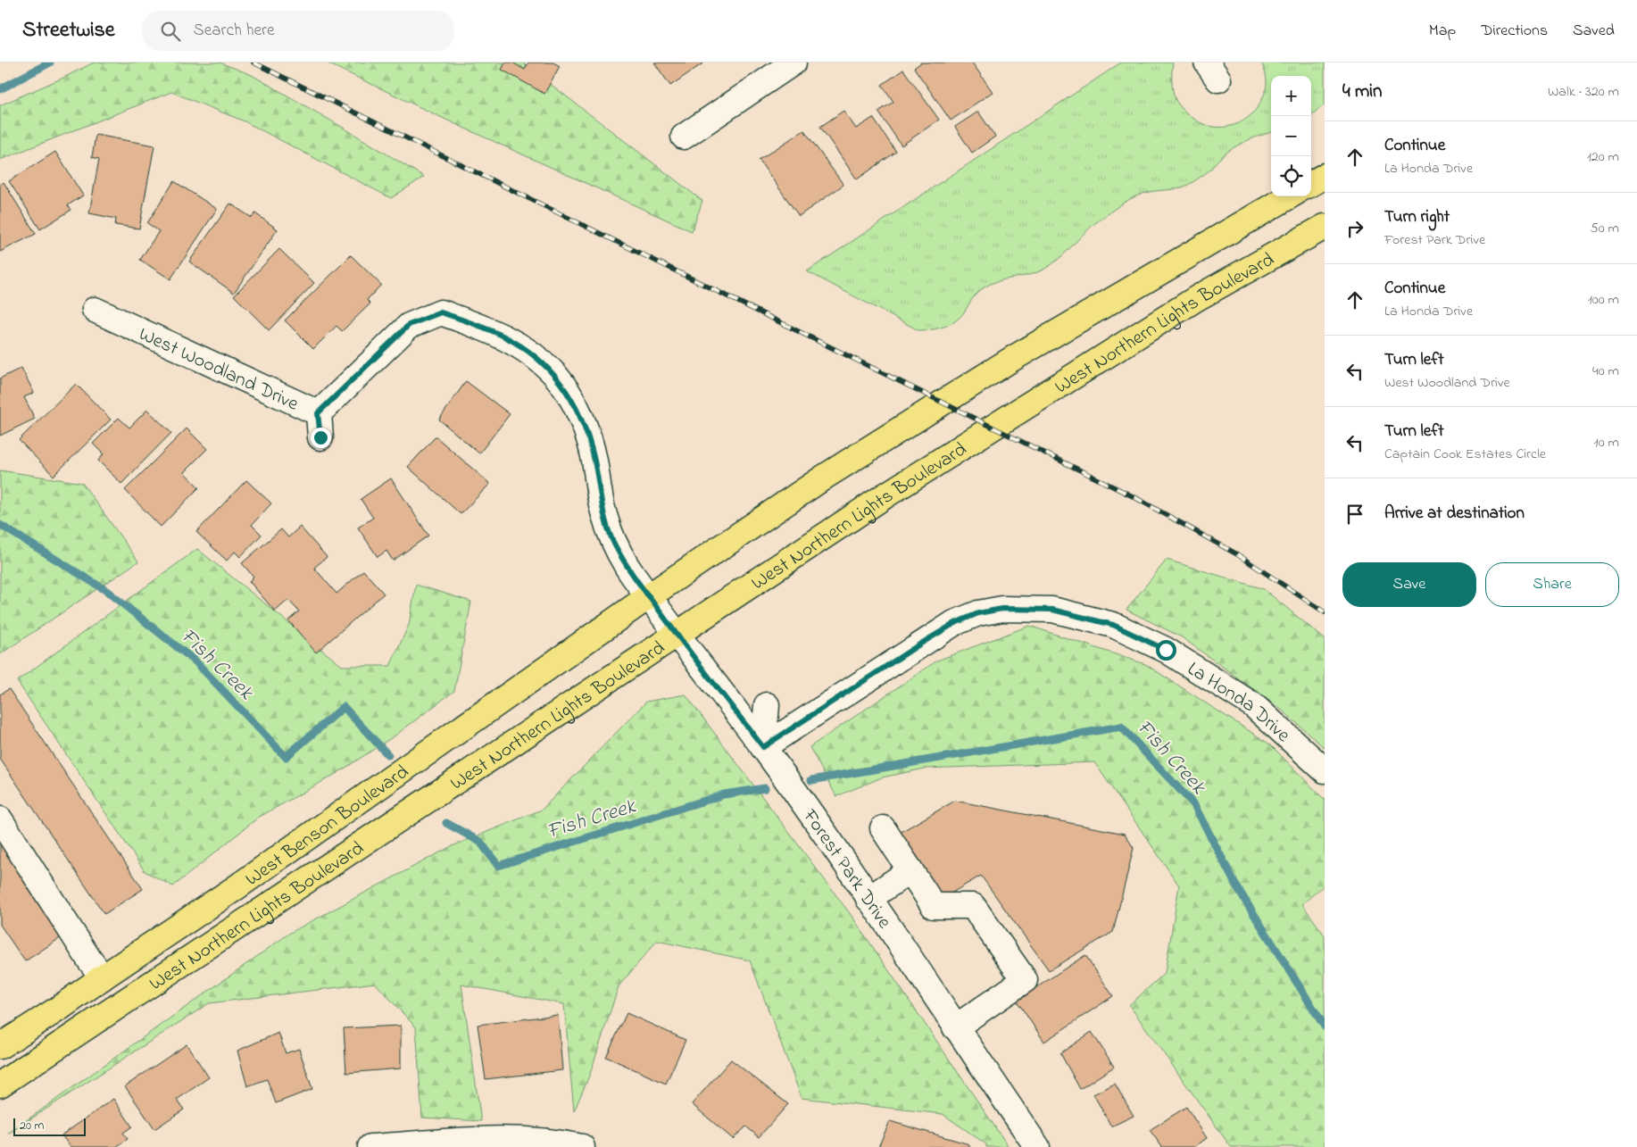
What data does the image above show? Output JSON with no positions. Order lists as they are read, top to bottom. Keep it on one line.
{"streets":{"main road":["West Northern Lights Boulevard","West Benson Boulevard"],"street":["West Woodland Drive","La Honda Drive","Forest Park Drive"]},"crossings":[["West Northern Lights Boulevard","Forest Park Drive"],["West Woodland Drive","West Benson Boulevard"],["West Woodland Drive","Forest Park Drive"],["La Honda Drive","Forest Park Drive"],["West Benson Boulevard","Forest Park Drive"]],"water":["Fish Creek"],"scale_bar":"20 m","page":{"header":"Streetwise","search":"Search here","nav":["Map","Directions","Saved"],"heading":["4 min","Walk · 320 m"],"map_buttons":["+","−"],"list":[["Continue","La Honda Drive","120 m"],["Turn right","Forest Park Drive","50 m"],["Continue","La Honda Drive","100 m"],["Turn left","West Woodland Drive","40 m"],["Turn left","Captain Cook Estates Circle","10 m"],"Arrive at destination"],"buttons":["Save","Share"],"scale":"20 m"}}
